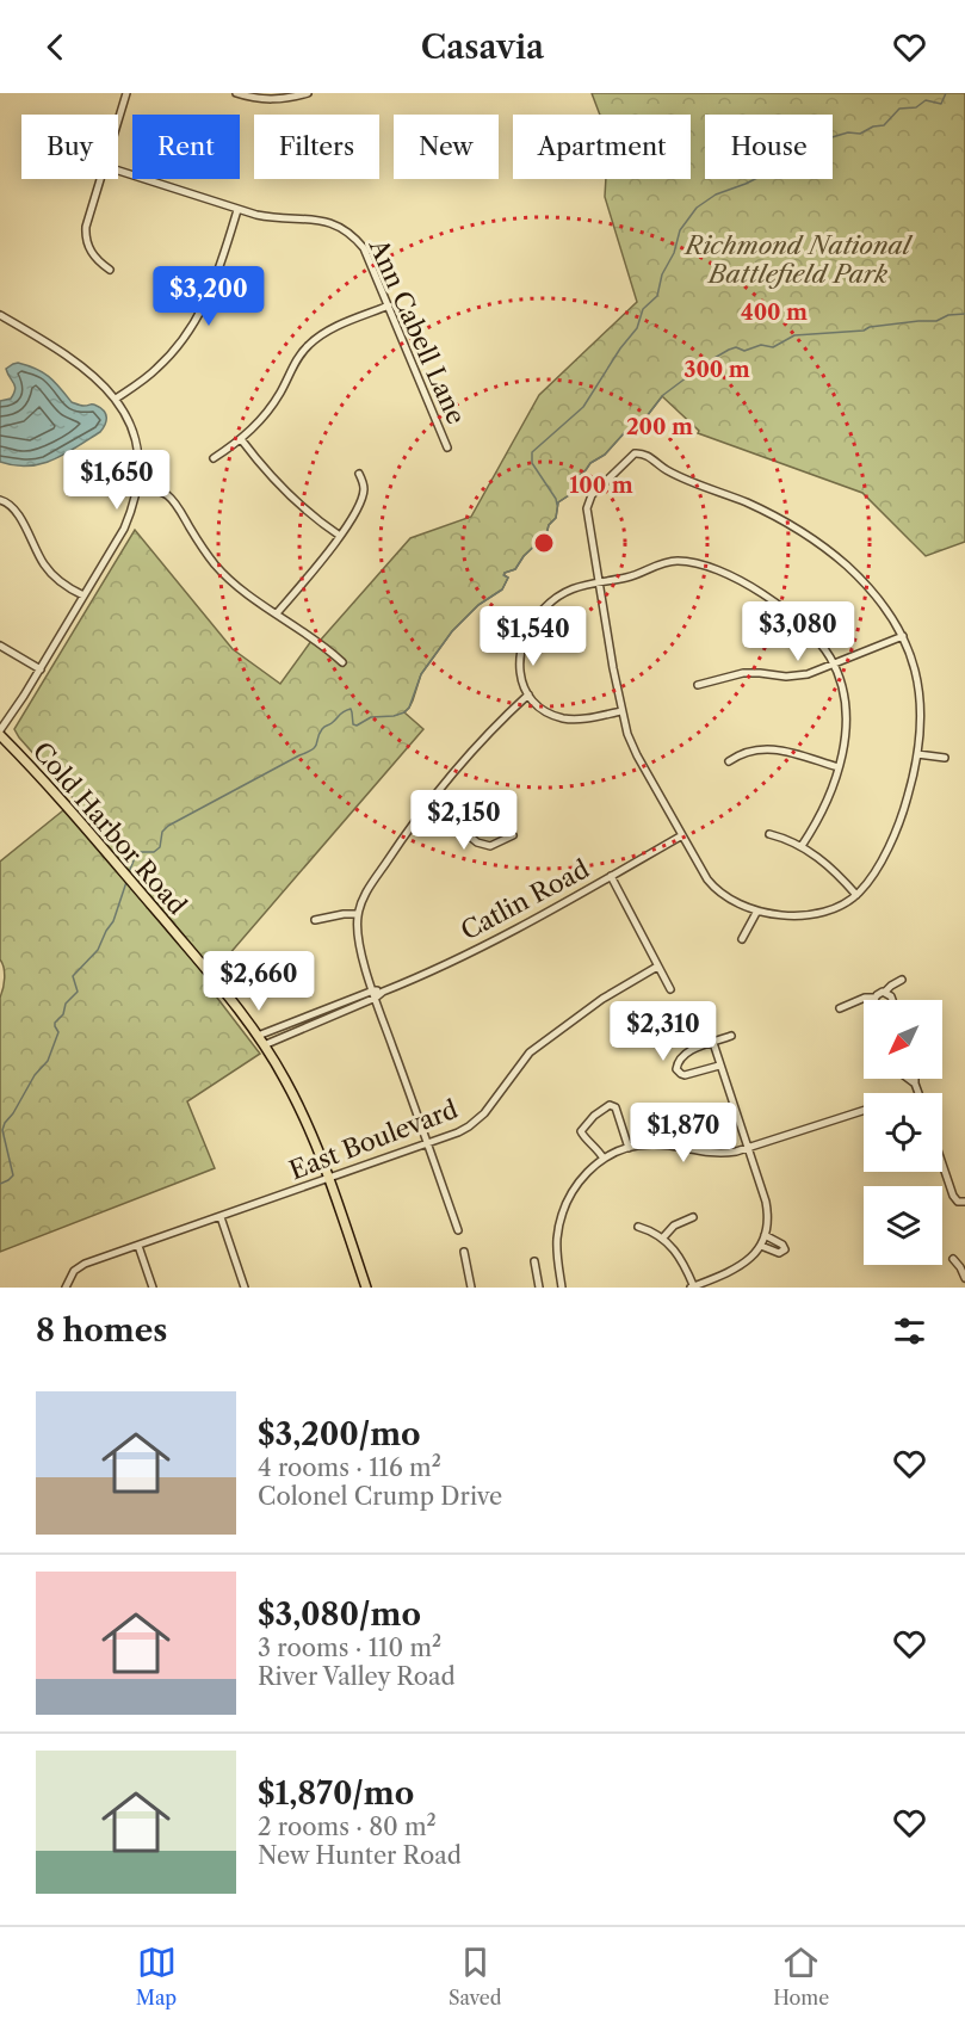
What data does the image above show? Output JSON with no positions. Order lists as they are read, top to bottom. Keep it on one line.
{"streets":{"main road":["Cold Harbor Road"],"street":["Ann Cabell Lane","Catlin Road","East Boulevard"]},"crossings":[["Cold Harbor Road","Catlin Road"],["Cold Harbor Road","East Boulevard"]],"parks":["Richmond National Battlefield Park"],"north":"bottom left","page":{"header":"Casavia","chip":["Buy","Rent","Filters","New","Apartment","House"],"price":["$3,200","$1,650","$3,080","$1,540","$2,150","$2,660","$2,310","$1,870"],"heading":"8 homes","list":[{"name":"$3,200/mo","note":"4 rooms · 116 m² · Colonel Crump Drive"},{"name":"$3,080/mo","note":"3 rooms · 110 m² · River Valley Road"},{"name":"$1,870/mo","note":"2 rooms · 80 m² · New Hunter Road"}],"tabs":["Map","Saved","Home"]},"rings":["400 m","300 m","200 m","100 m"]}
